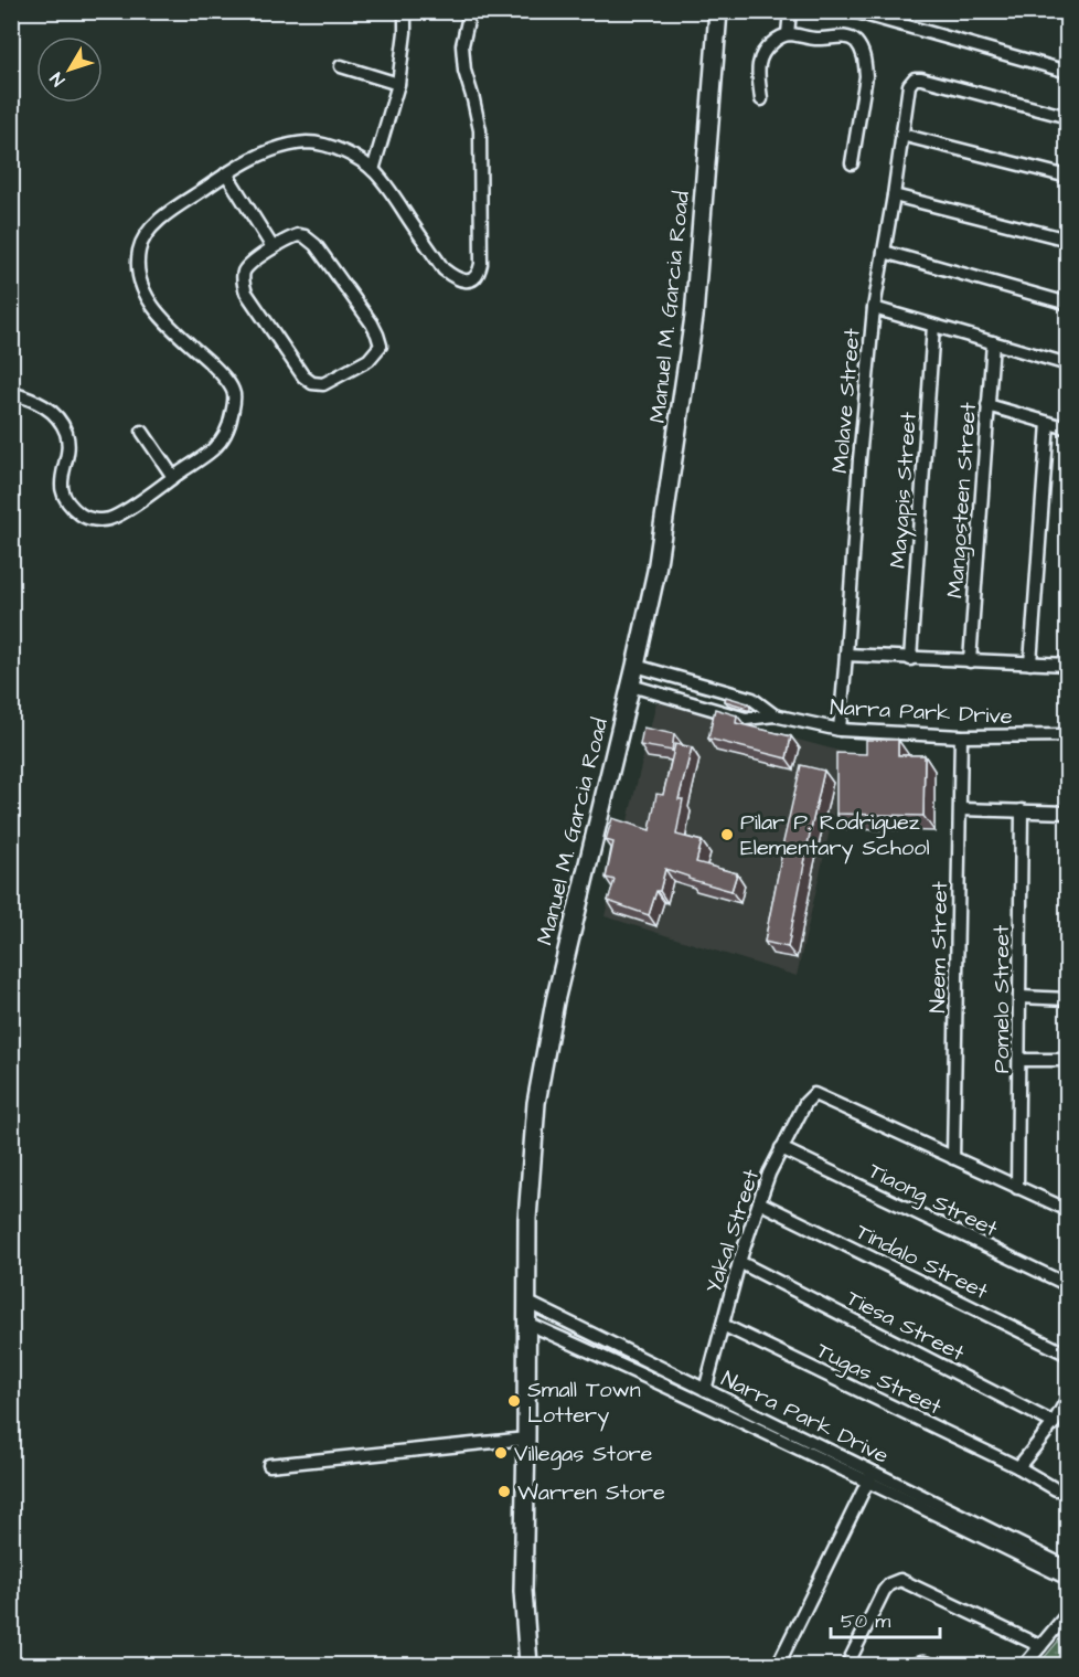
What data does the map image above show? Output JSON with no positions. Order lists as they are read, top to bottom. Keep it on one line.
{"streets":{"main road":["Manuel M. Garcia Road"],"street":["Molave Street","Mayapis Street","Mangosteen Street","Narra Park Drive","Neem Street","Pomelo Street","Tiaong Street","Yakal Street","Tindalo Street","Tiesa Street","Tugas Street"]},"crossings":[["Manuel M. Garcia Road","Narra Park Drive"],["Molave Street","Narra Park Drive"],["Narra Park Drive","Neem Street"],["Narra Park Drive","Yakal Street"],["Neem Street","Yakal Street"],["Tiaong Street","Yakal Street"],["Yakal Street","Tindalo Street"],["Yakal Street","Tiesa Street"],["Yakal Street","Tugas Street"]],"places":["Pilar P. Rodriguez Elementary School","Small Town Lottery","Villegas Store","Warren Store"],"scale_bar":"50 m","north":"bottom left"}
